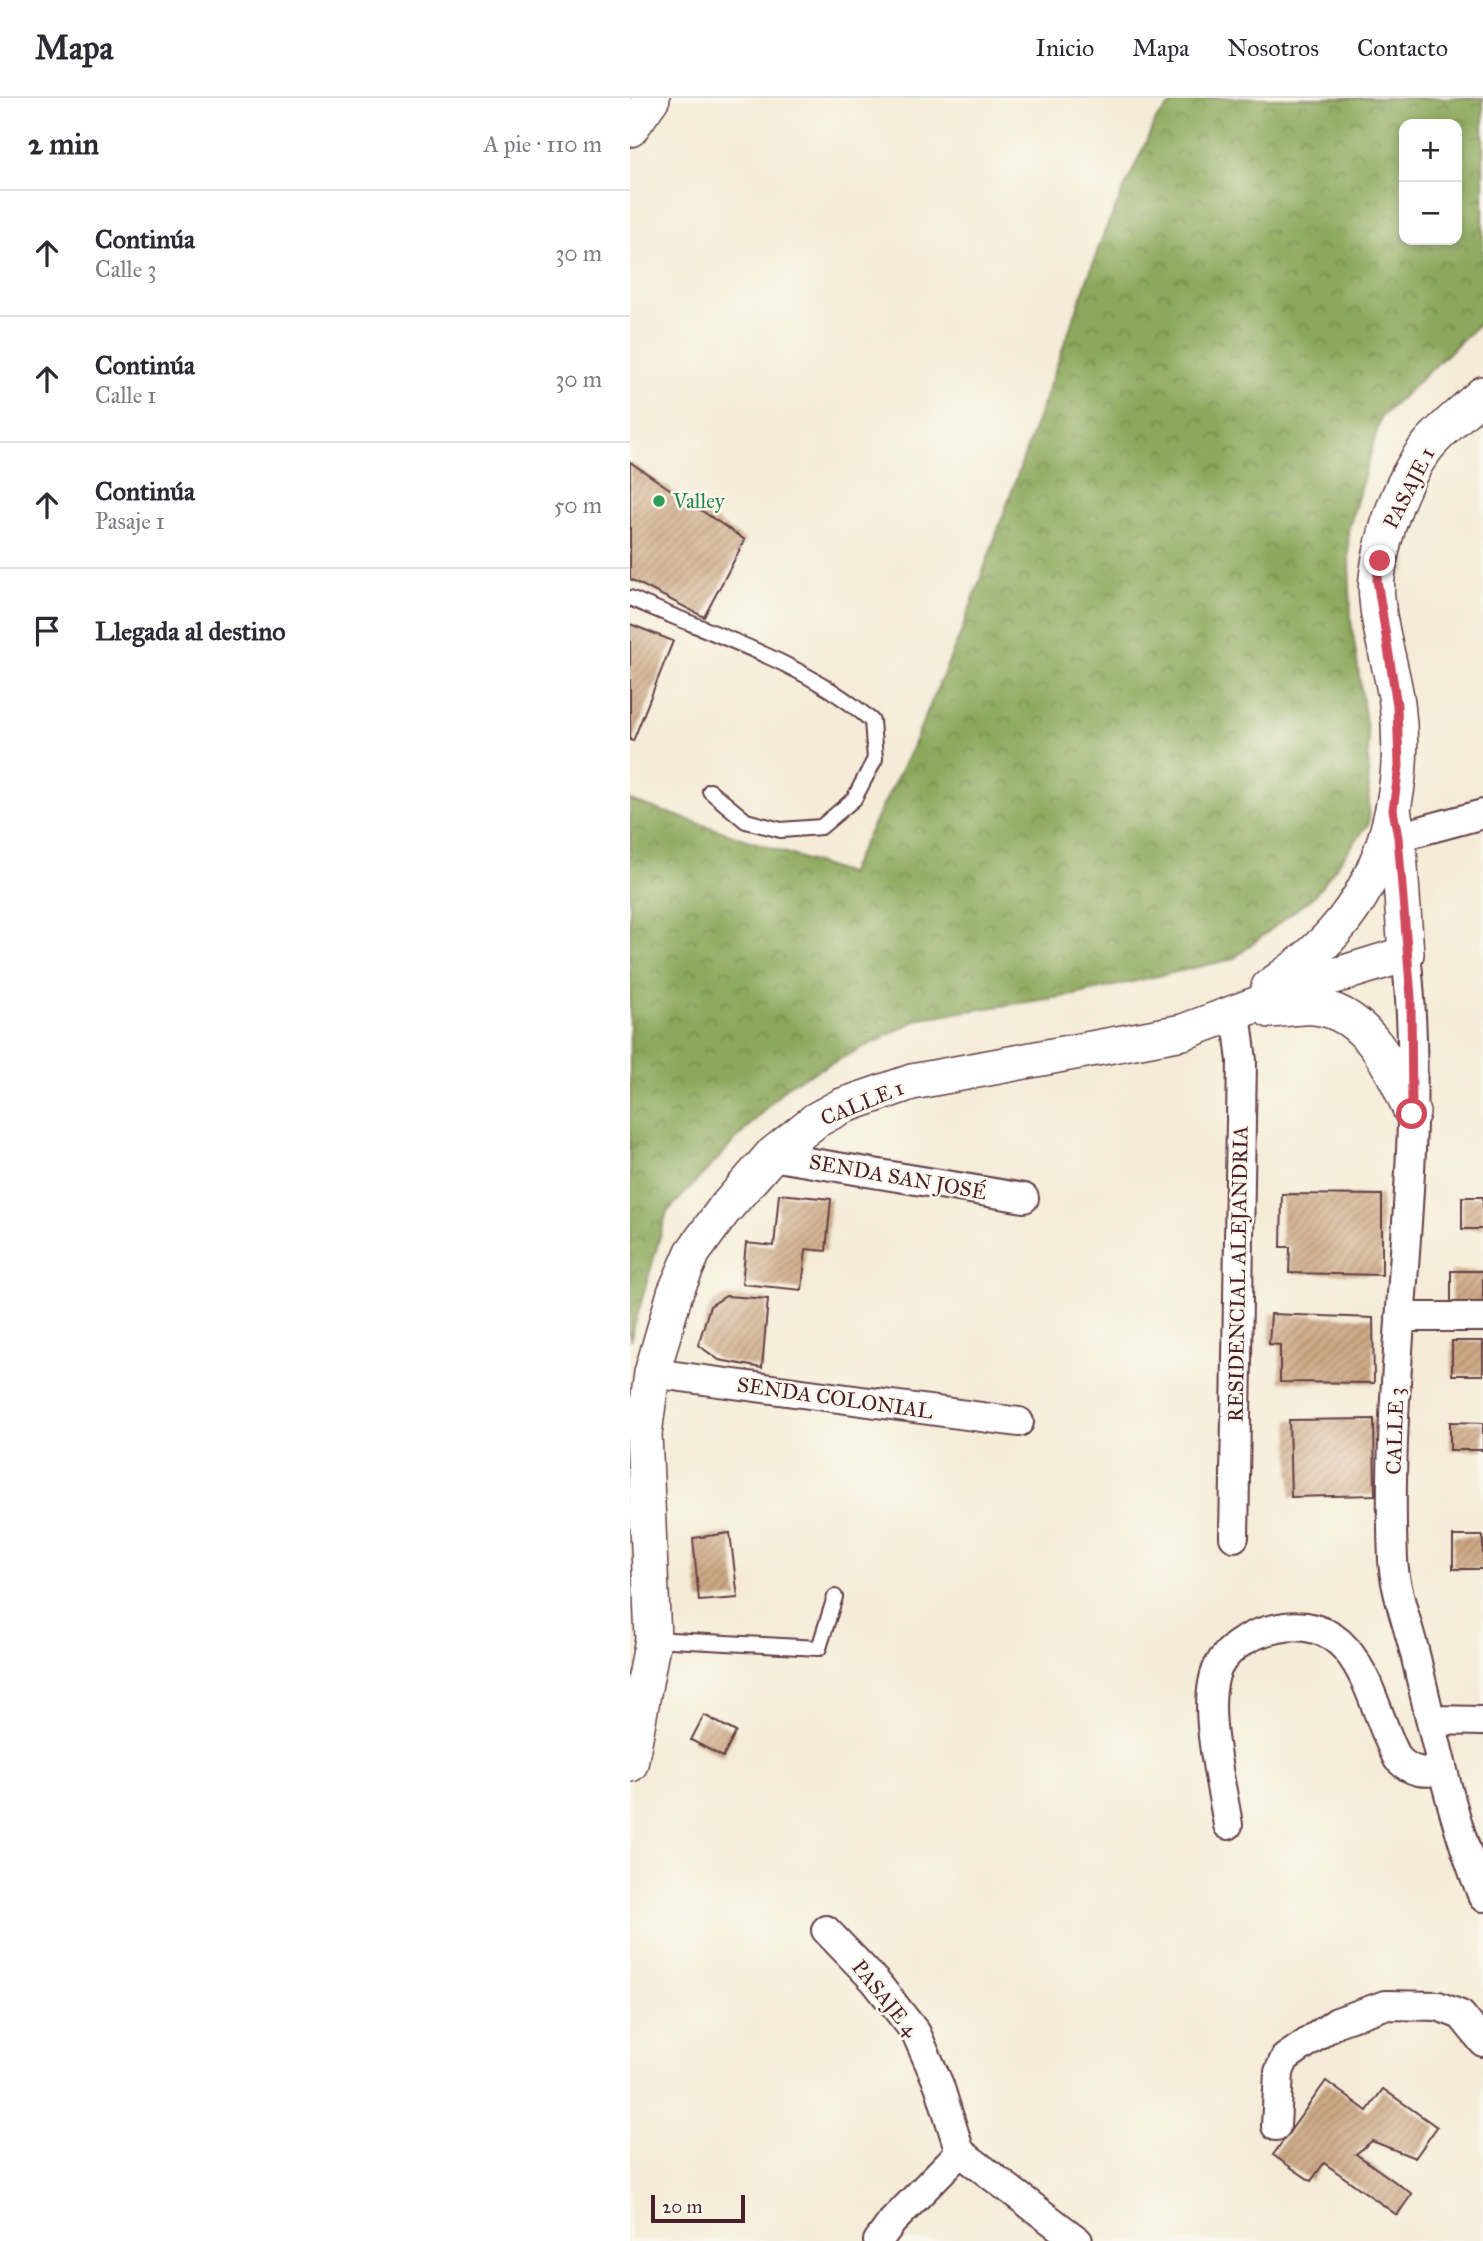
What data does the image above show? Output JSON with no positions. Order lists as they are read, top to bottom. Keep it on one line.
{"streets":{"street":["PASAJE 1","CALLE 1","SENDA SAN JOSÉ","RESIDENCIAL ALEJANDRIA","SENDA COLONIAL","CALLE 3","PASAJE 4"]},"crossings":[["CALLE 1","SENDA SAN JOSÉ"],["CALLE 1","RESIDENCIAL ALEJANDRIA"],["CALLE 1","SENDA COLONIAL"],["CALLE 1","CALLE 3"]],"places":["Valley"],"scale_bar":"20 m","page":{"header":"Mapa","nav":["Inicio","Mapa","Nosotros","Contacto"],"heading":["2 min","A pie · 110 m"],"map_buttons":["+","−"],"list":[["Continúa","Calle 3","30 m"],["Continúa","Calle 1","30 m"],["Continúa","Pasaje 1","50 m"],"Llegada al destino"],"scale":"20 m"}}
